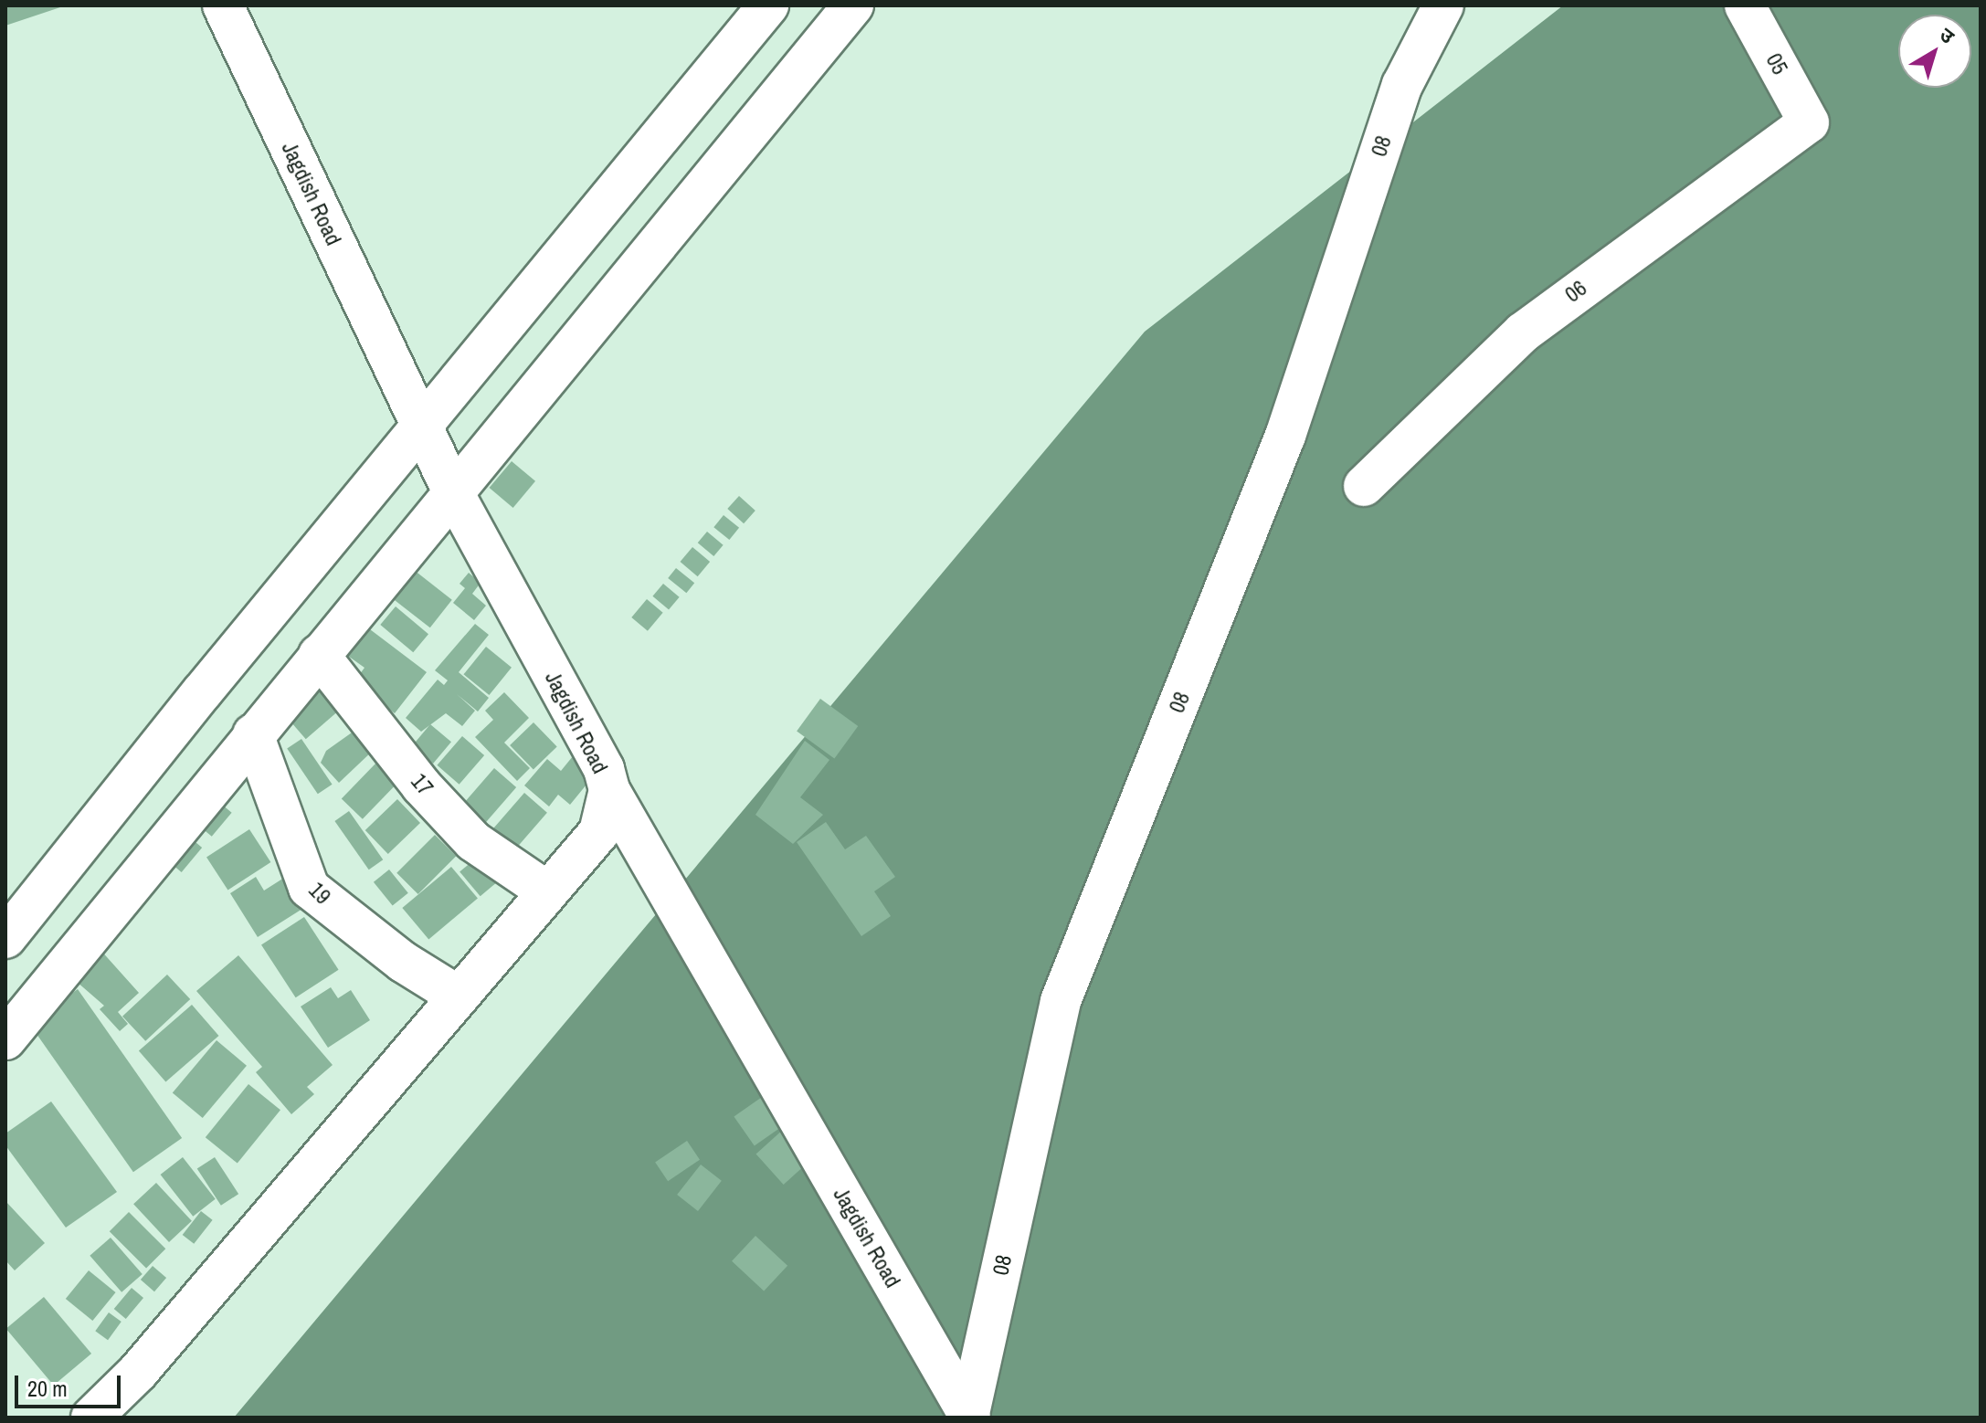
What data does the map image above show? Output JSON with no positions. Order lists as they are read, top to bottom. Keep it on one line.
{"streets":{"street":["05","08","Jagdish Road","06","17","19"]},"crossings":[["05","06"],["08","Jagdish Road"]],"scale_bar":"20 m","north":"top right"}
